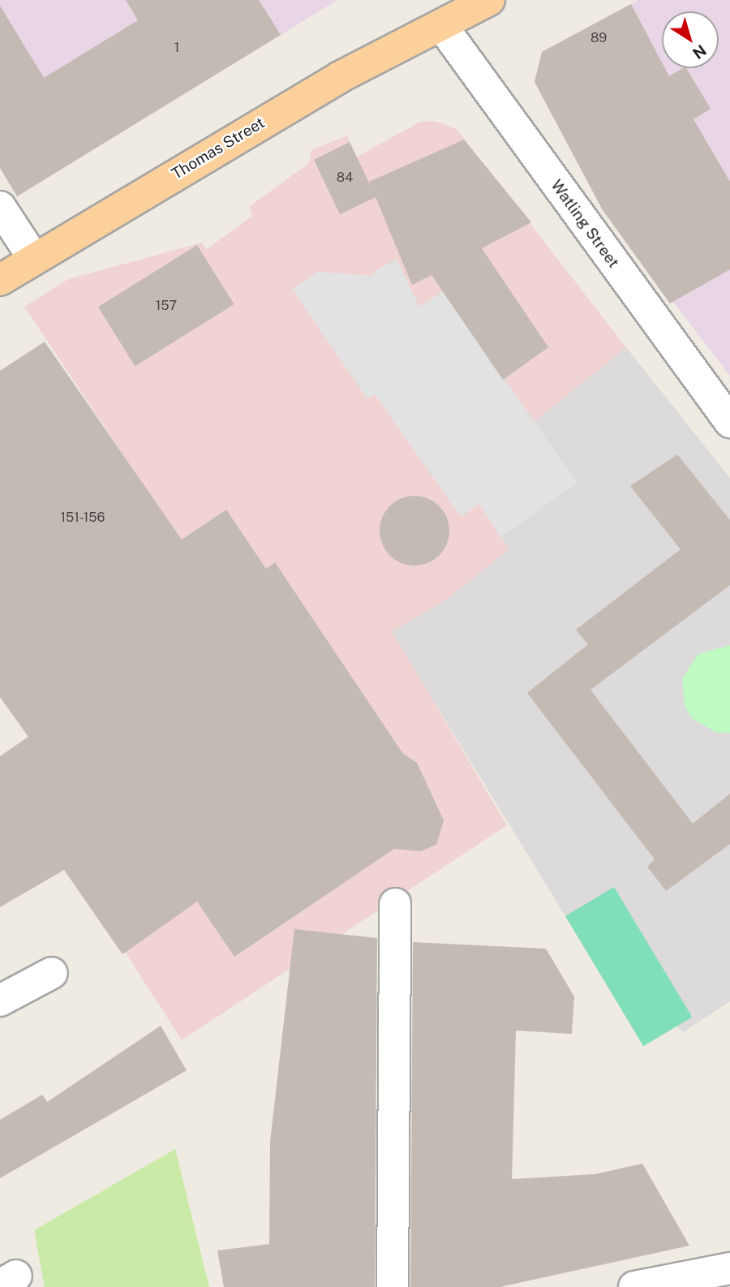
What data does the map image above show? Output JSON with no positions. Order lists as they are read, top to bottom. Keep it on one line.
{"streets":{"main road":["Thomas Street"],"street":["Watling Street"]},"crossings":[["Thomas Street","Watling Street"]],"house_numbers":["89","1","84","157","151-156"],"north":"bottom right"}
